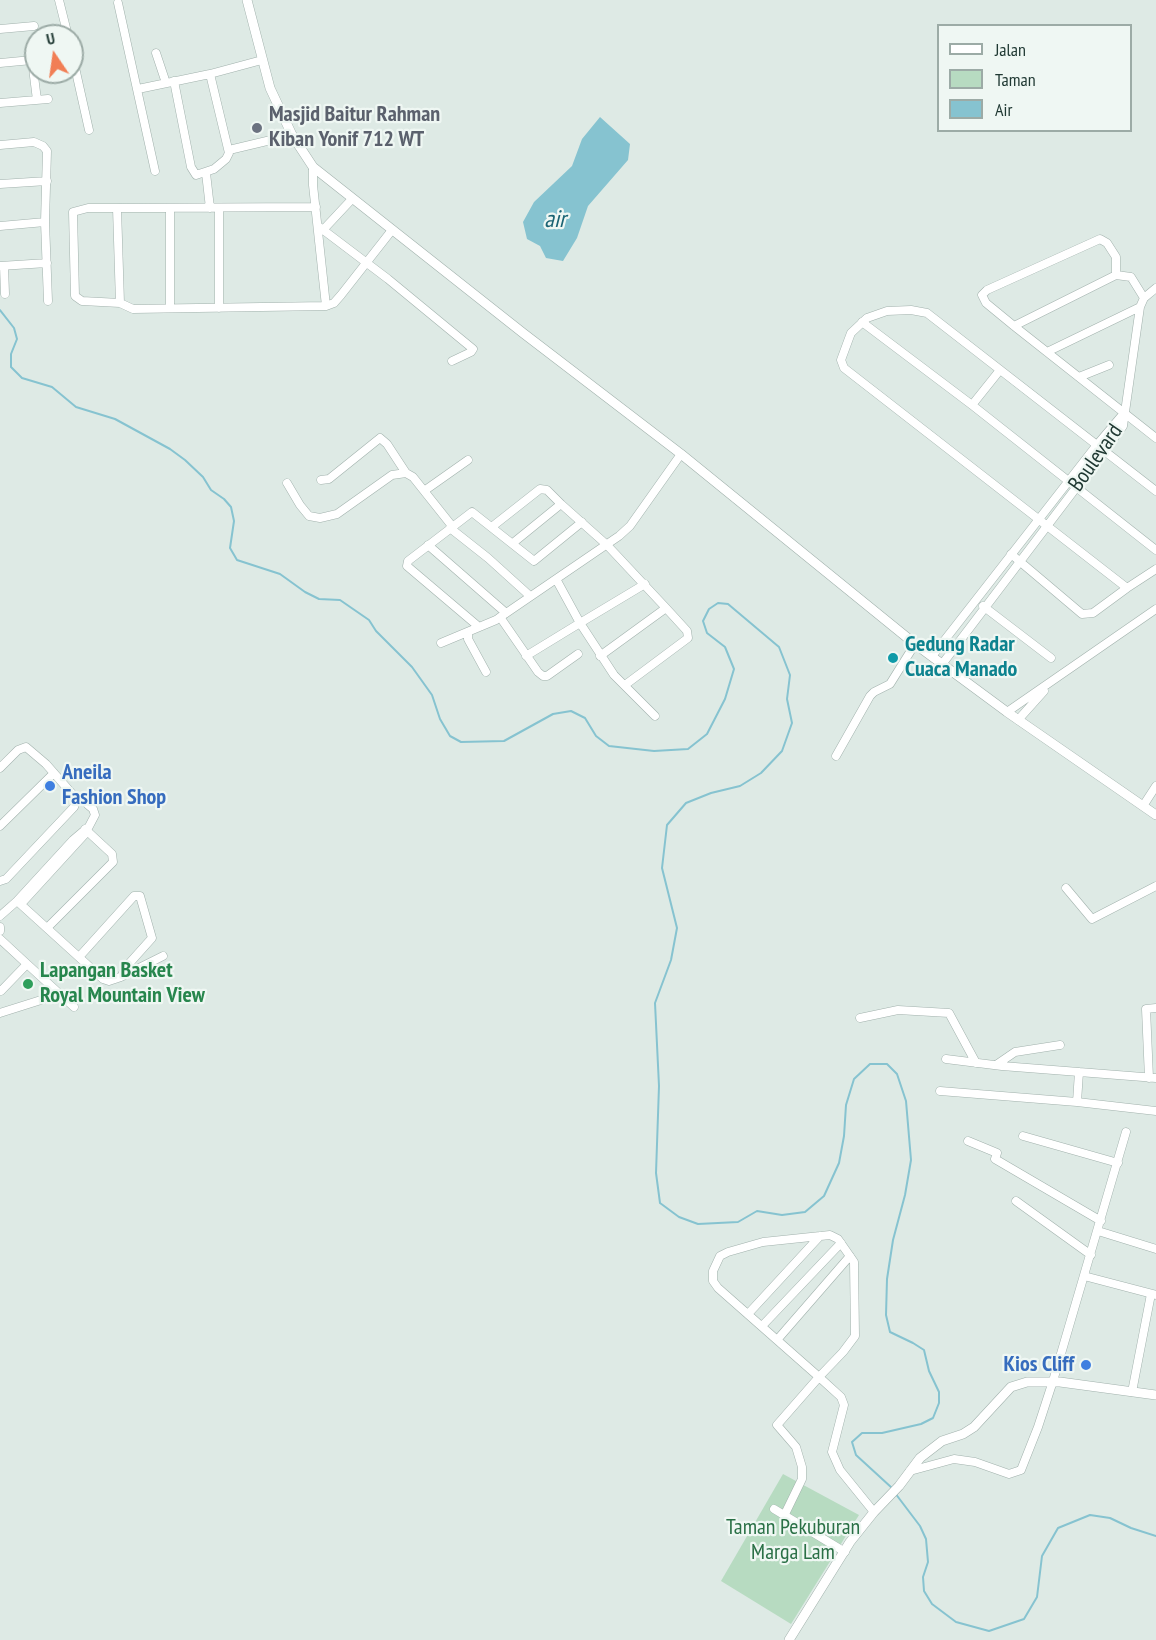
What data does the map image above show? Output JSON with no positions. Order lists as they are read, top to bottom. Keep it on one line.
{"streets":{"street":["Boulevard"]},"water":["air"],"parks":["Taman Pekuburan Marga Lam"],"places":["Masjid Baitur Rahman Kiban Yonif 712 WT","Gedung Radar Cuaca Manado","Aneila Fashion Shop","Lapangan Basket Royal Mountain View","Kios Cliff"],"legend":["Jalan","Taman","Air"],"north":"top"}
